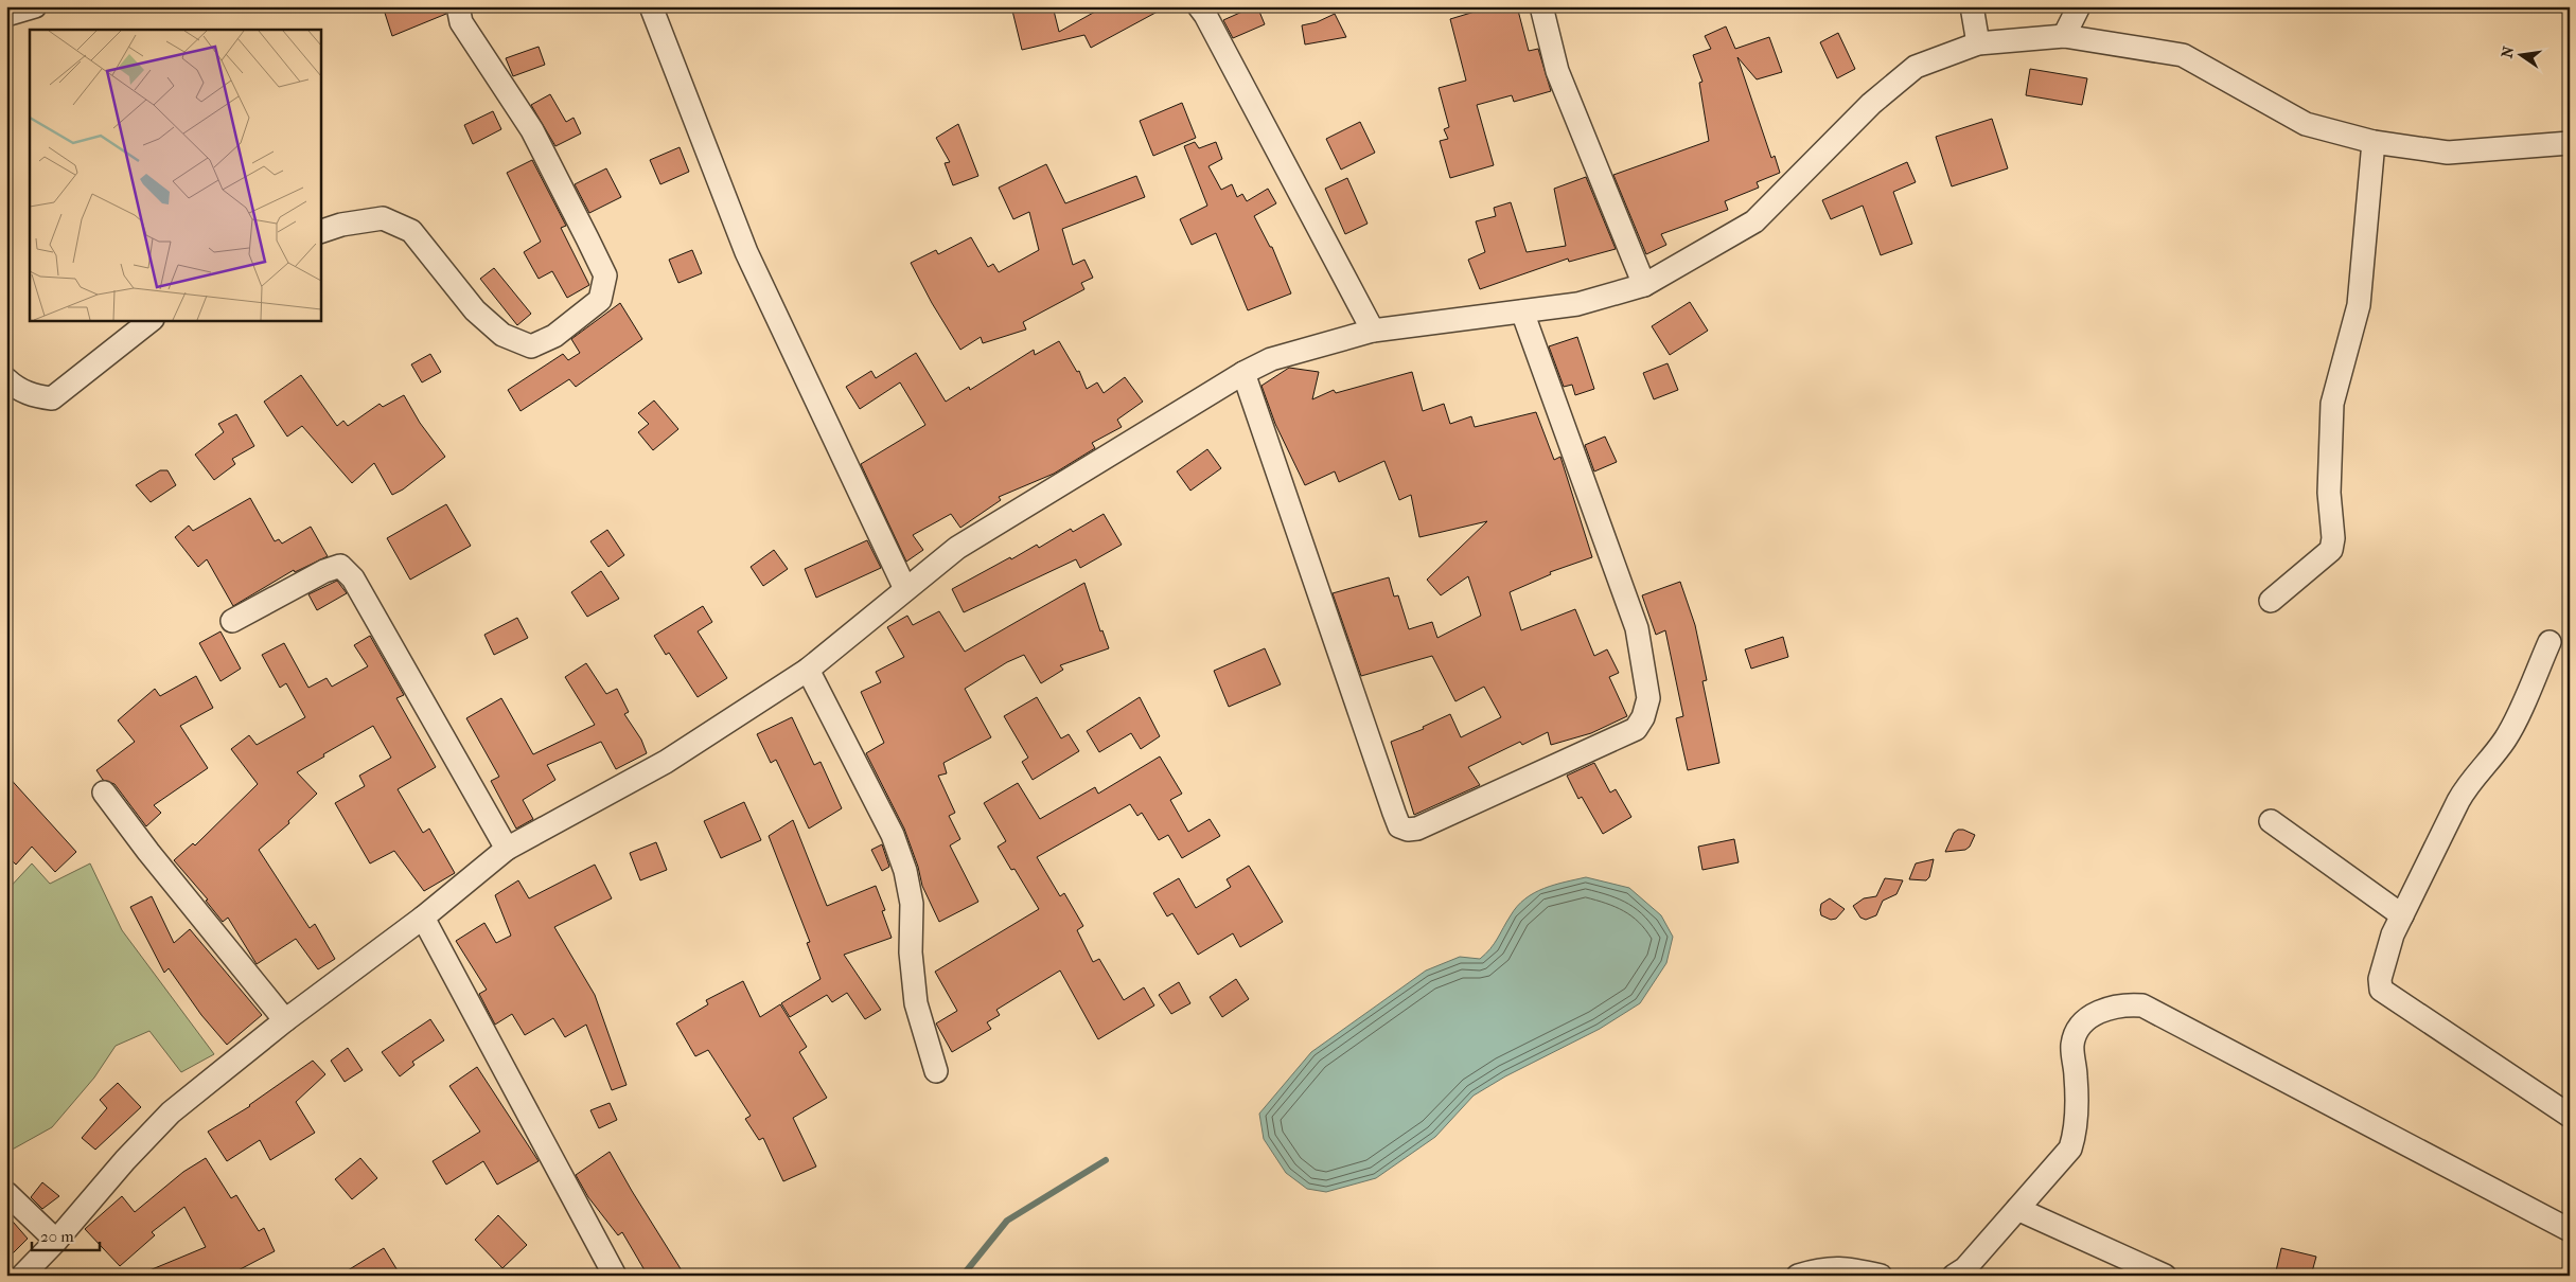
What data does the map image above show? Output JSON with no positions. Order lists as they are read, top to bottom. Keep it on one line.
{"scale_bar":"20 m","north":"left"}
